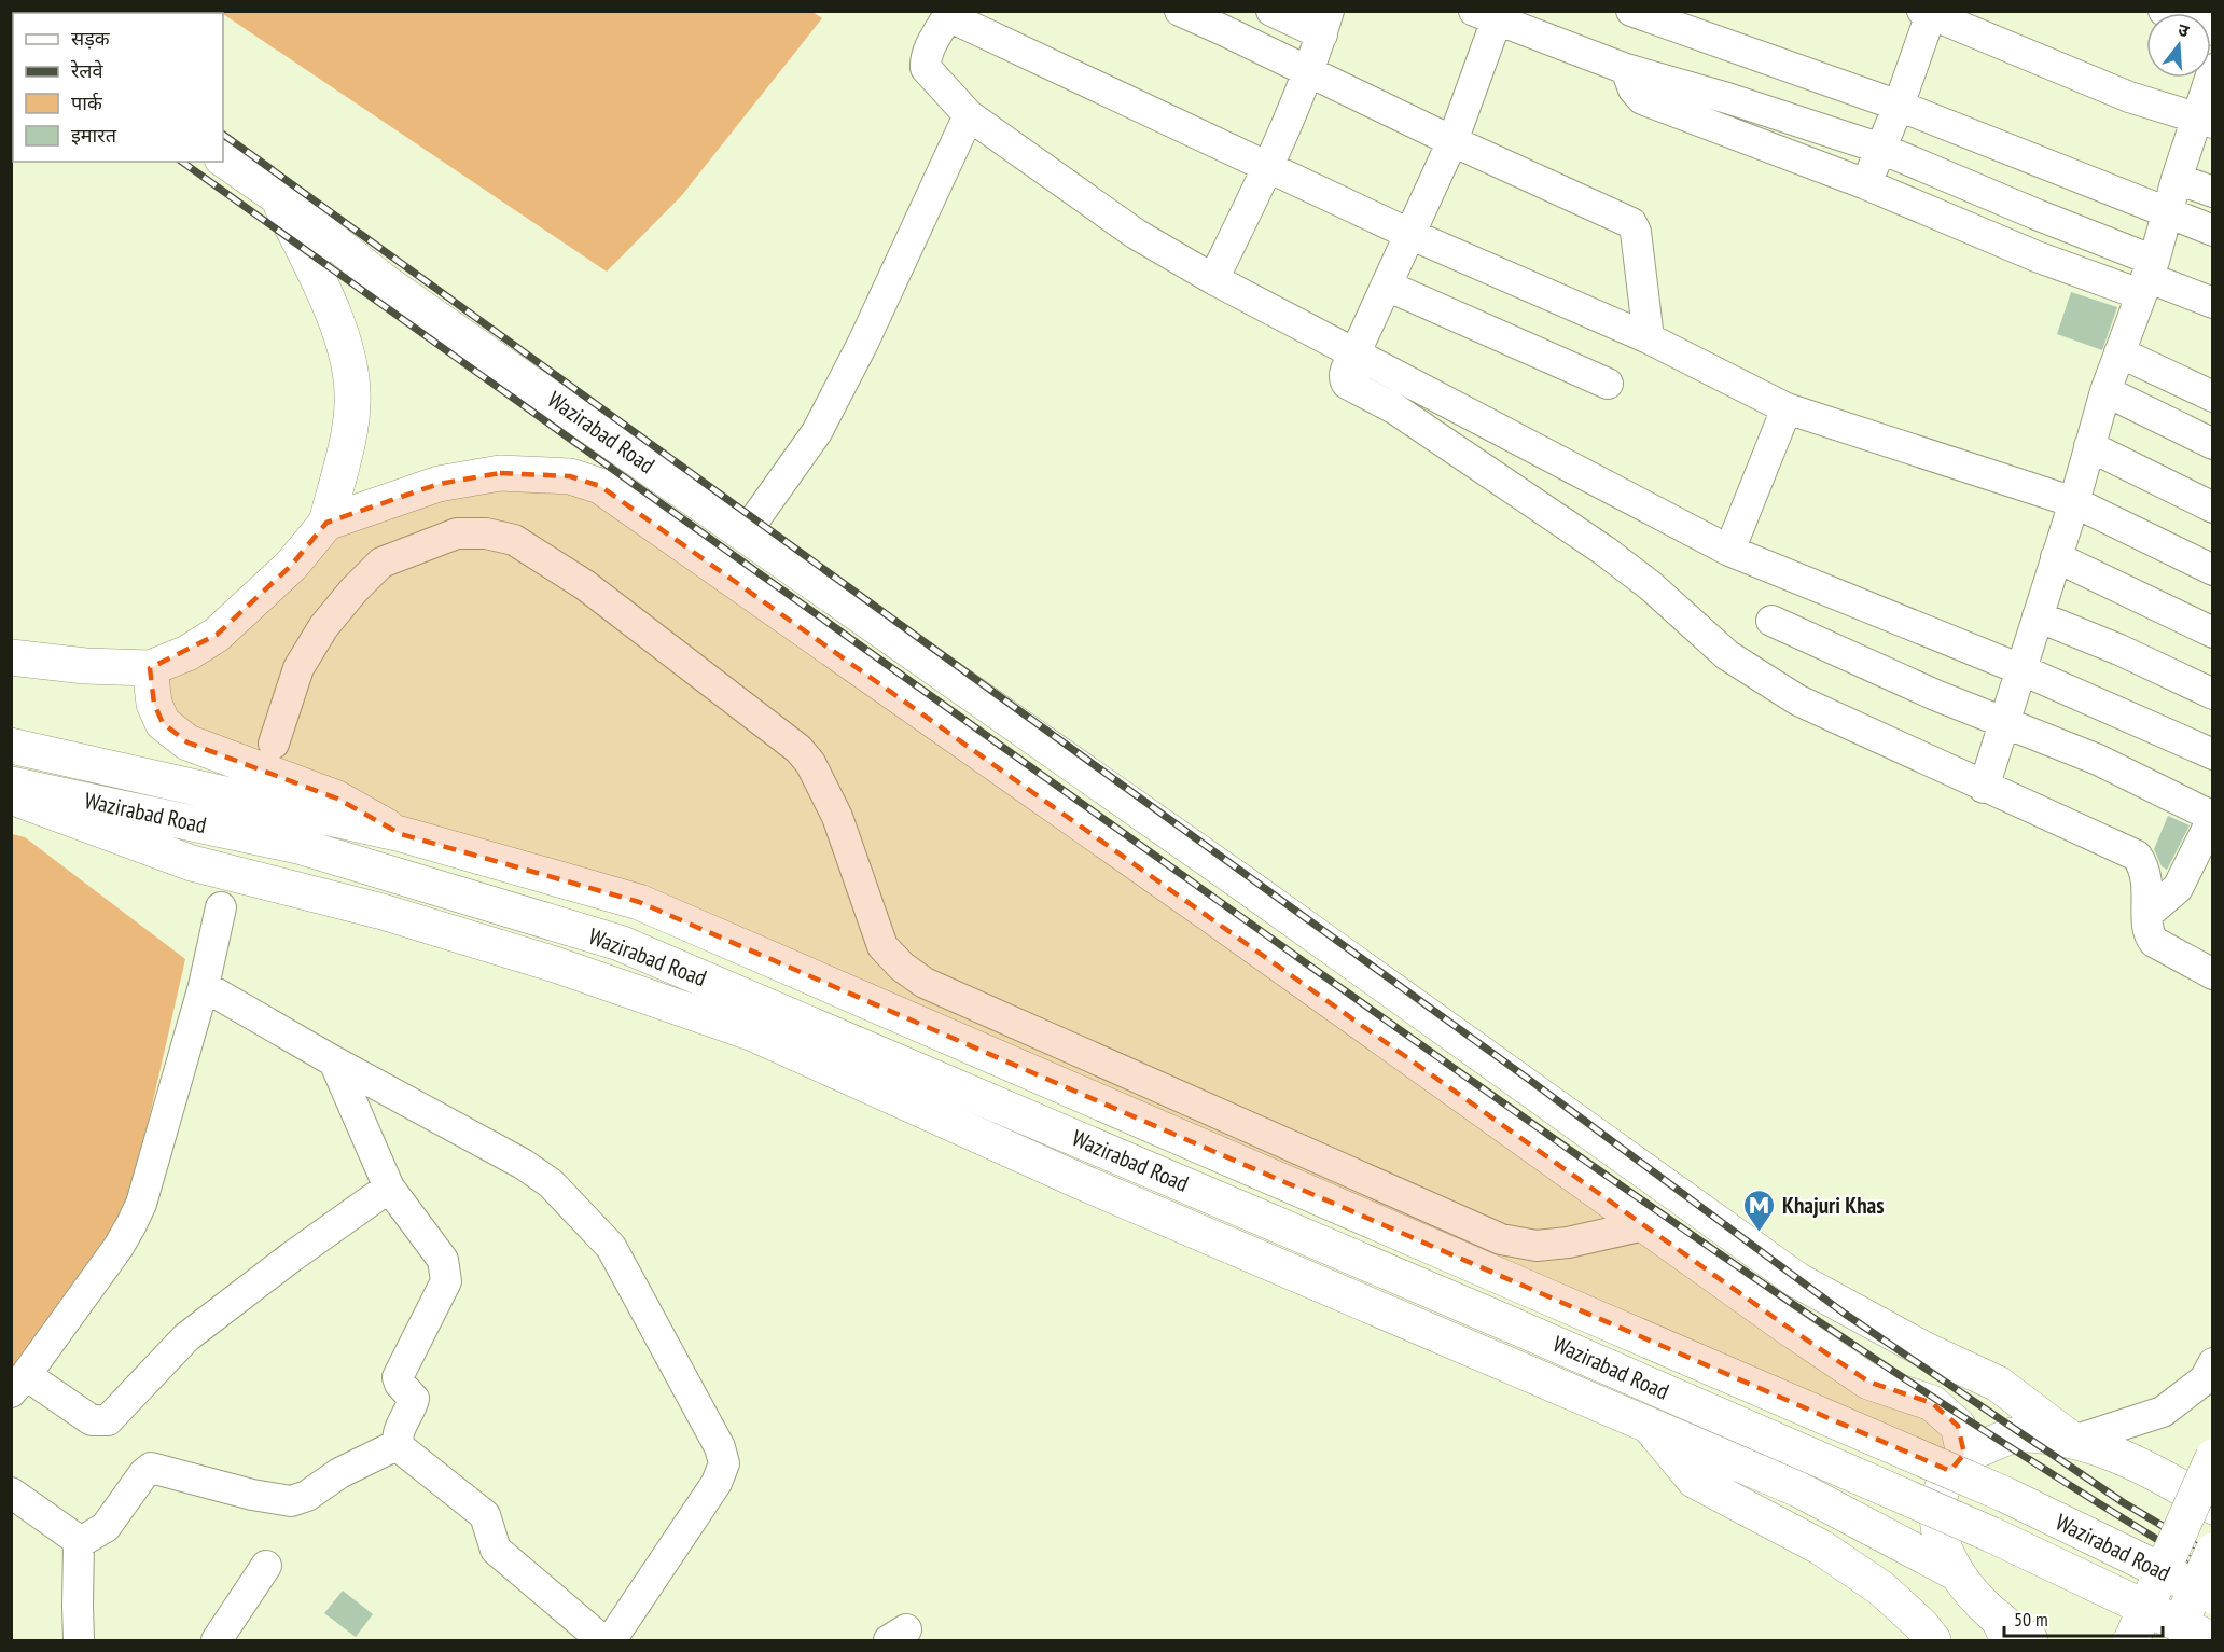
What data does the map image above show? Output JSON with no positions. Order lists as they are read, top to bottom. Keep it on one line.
{"streets":{"main road":["Wazirabad Road"]},"places":{"metro station":["Khajuri Khas"]},"legend":["सड़क","रेलवे","पार्क","इमारत"],"scale_bar":"50 m","north":"top"}
